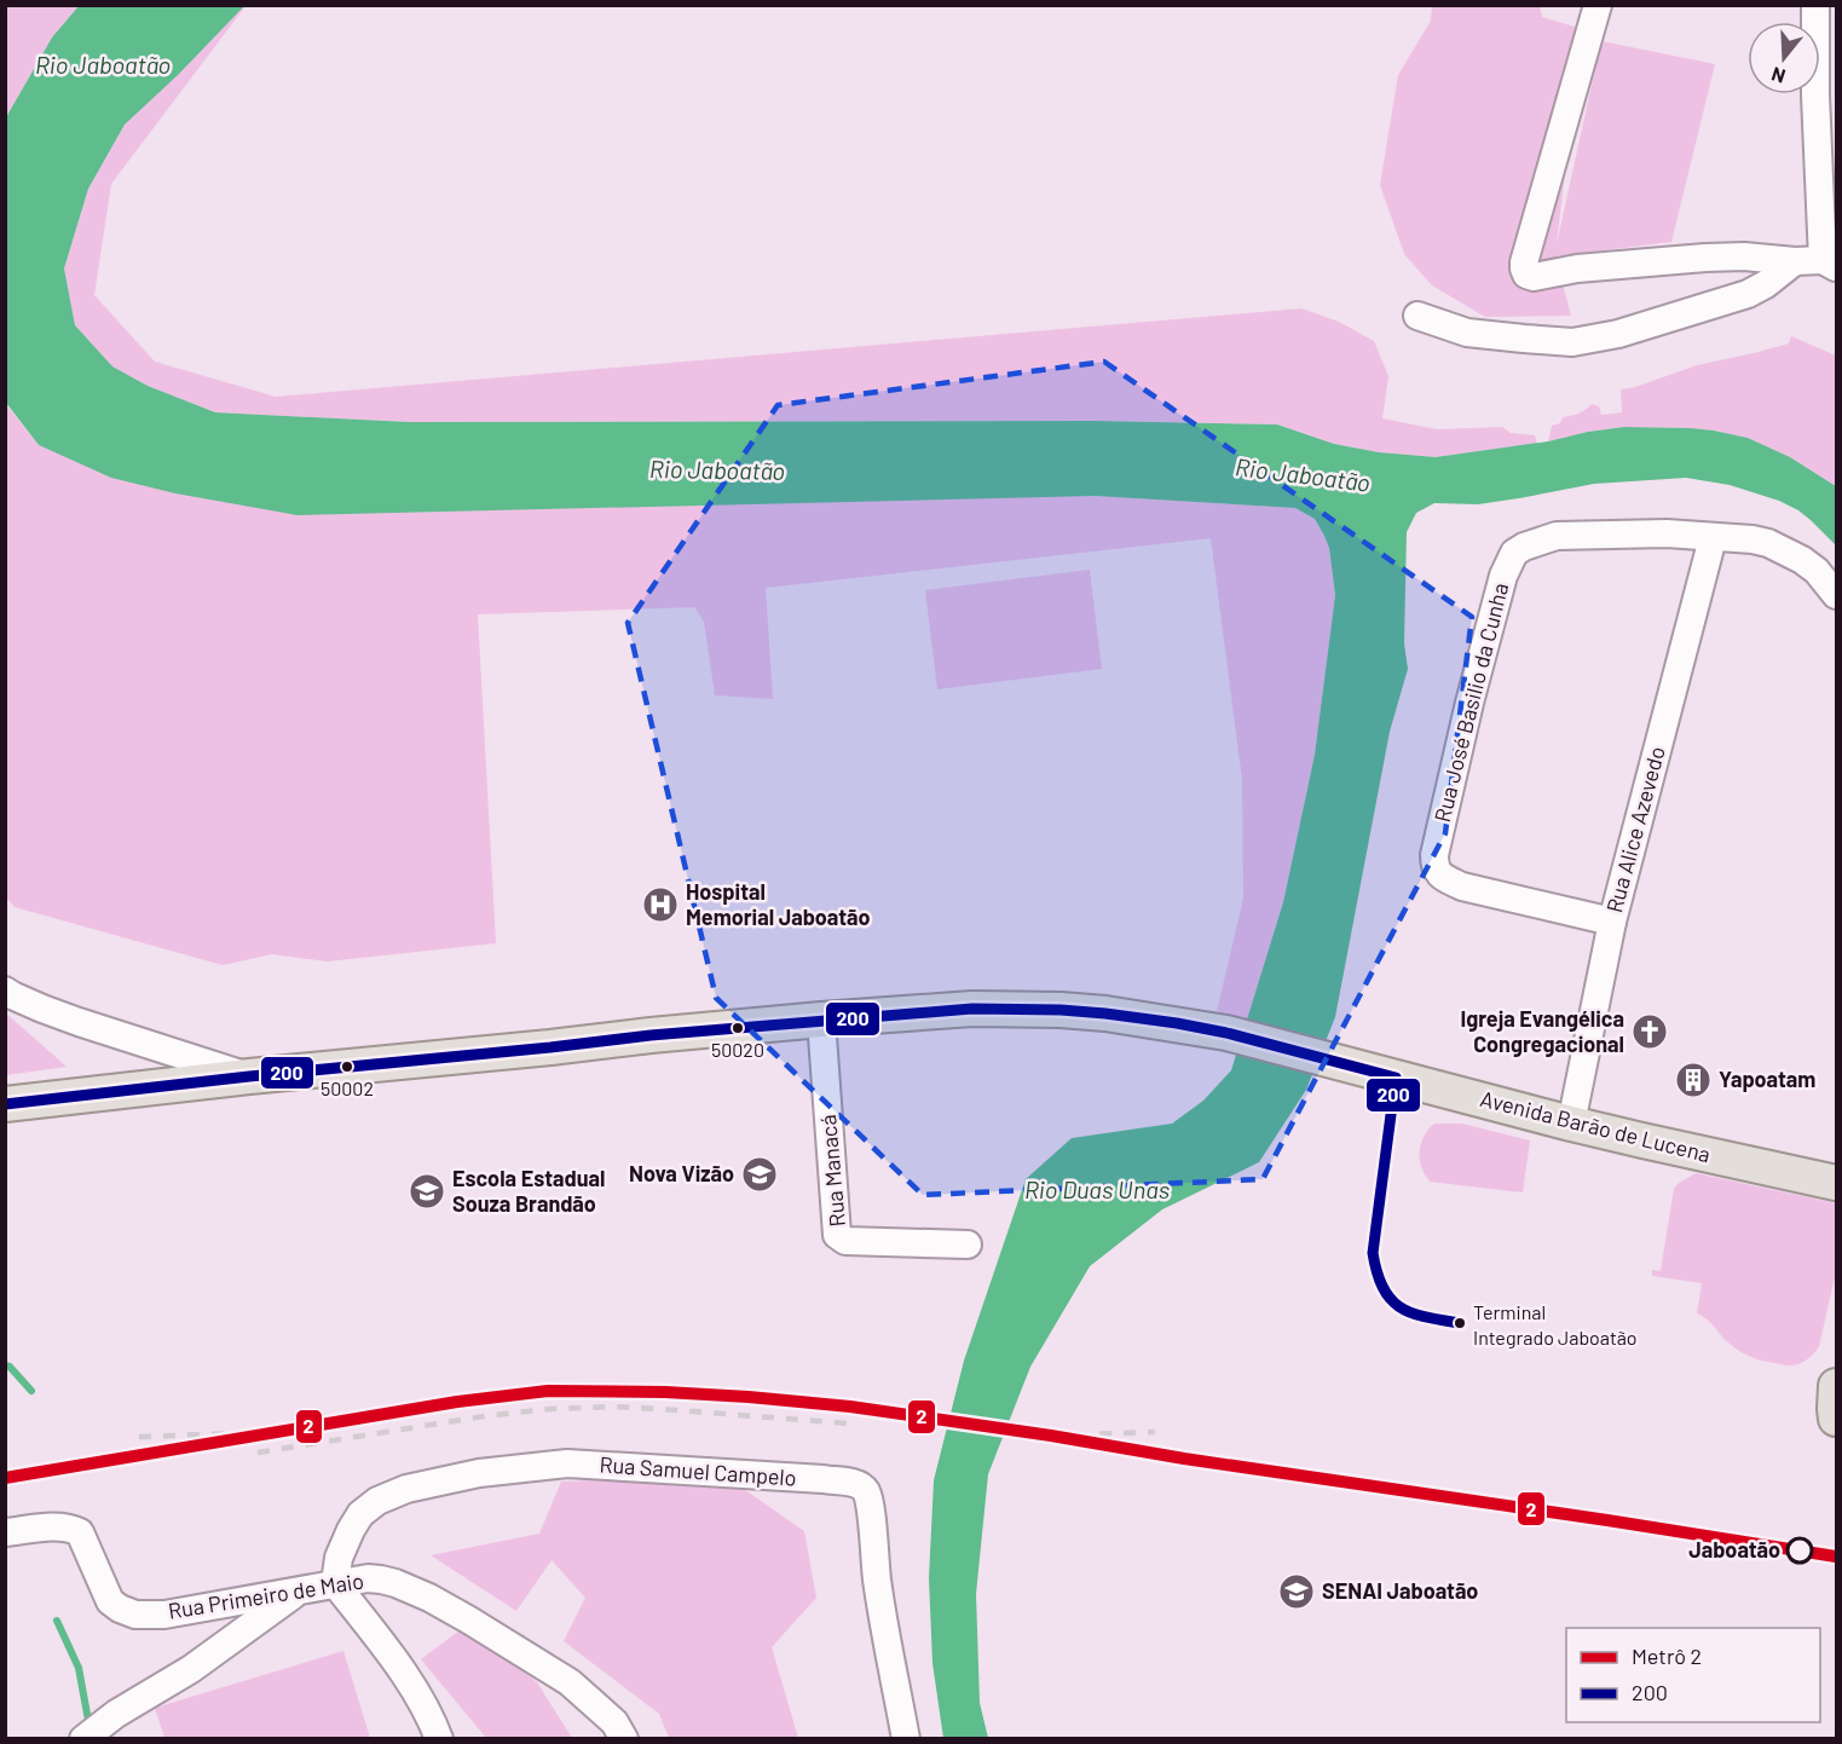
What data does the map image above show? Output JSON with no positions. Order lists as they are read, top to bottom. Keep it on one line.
{"streets":{"main road":["Avenida Barão de Lucena"],"street":["Rua José Basilio da Cunha","Rua Alice Azevedo","Rua Manacá","Rua Samuel Campelo","Rua Primeiro de Maio"]},"crossings":[["Rua José Basilio da Cunha","Rua Alice Azevedo"],["Rua Alice Azevedo","Avenida Barão de Lucena"],["Avenida Barão de Lucena","Rua Manacá"],["Rua Samuel Campelo","Rua Primeiro de Maio"]],"water":["Rio Jaboatão","Rio Duas Unas"],"places":{"hospital":["Hospital Memorial Jaboatão"],"other":["50020","50002","Terminal Integrado Jaboatão","Jaboatão"],"church":["Igreja Evangélica Congregacional"],"building":["Yapoatam"],"school or university":["Nova Vizão","Escola Estadual Souza Brandão","SENAI Jaboatão"]},"lines":["transit line 200","metro line 2"],"legend":["Metrô 2","200"],"north":"bottom"}
